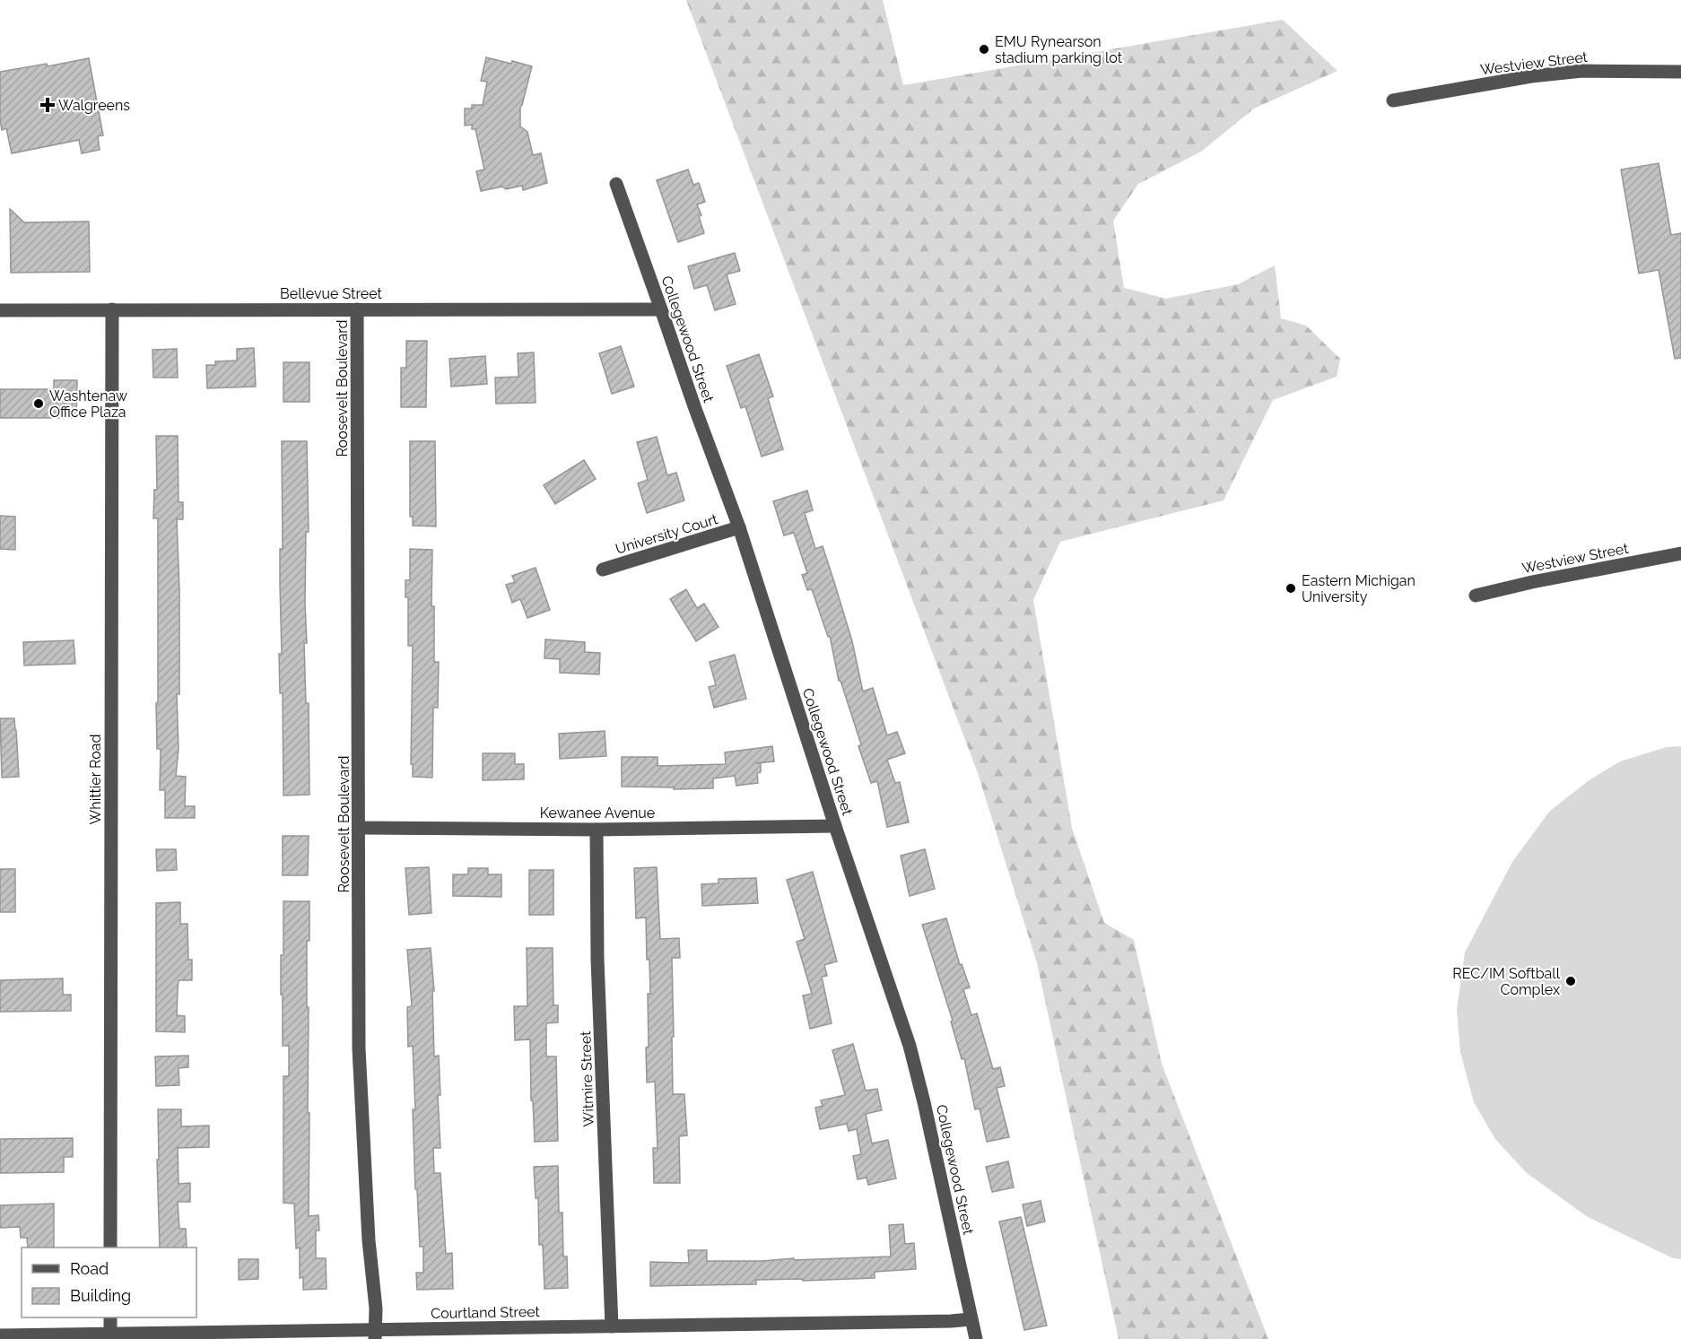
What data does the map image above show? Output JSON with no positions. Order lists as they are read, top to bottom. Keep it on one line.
{"streets":{"street":["Westview Street","Bellevue Street","Collegewood Street","Roosevelt Boulevard","University Court","Whittier Road","Kewanee Avenue","Witmire Street","Courtland Street"]},"crossings":[["Bellevue Street","Collegewood Street"],["Bellevue Street","Roosevelt Boulevard"],["Bellevue Street","Whittier Road"],["Collegewood Street","University Court"],["Collegewood Street","Kewanee Avenue"],["Collegewood Street","Courtland Street"],["Roosevelt Boulevard","Kewanee Avenue"],["Roosevelt Boulevard","Courtland Street"],["Kewanee Avenue","Witmire Street"],["Witmire Street","Courtland Street"]],"places":{"other":["EMU Rynearson stadium parking lot","Washtenaw Office Plaza","Eastern Michigan University","REC/IM Softball Complex"],"health":["Walgreens"]},"legend":["Road","Building"]}
